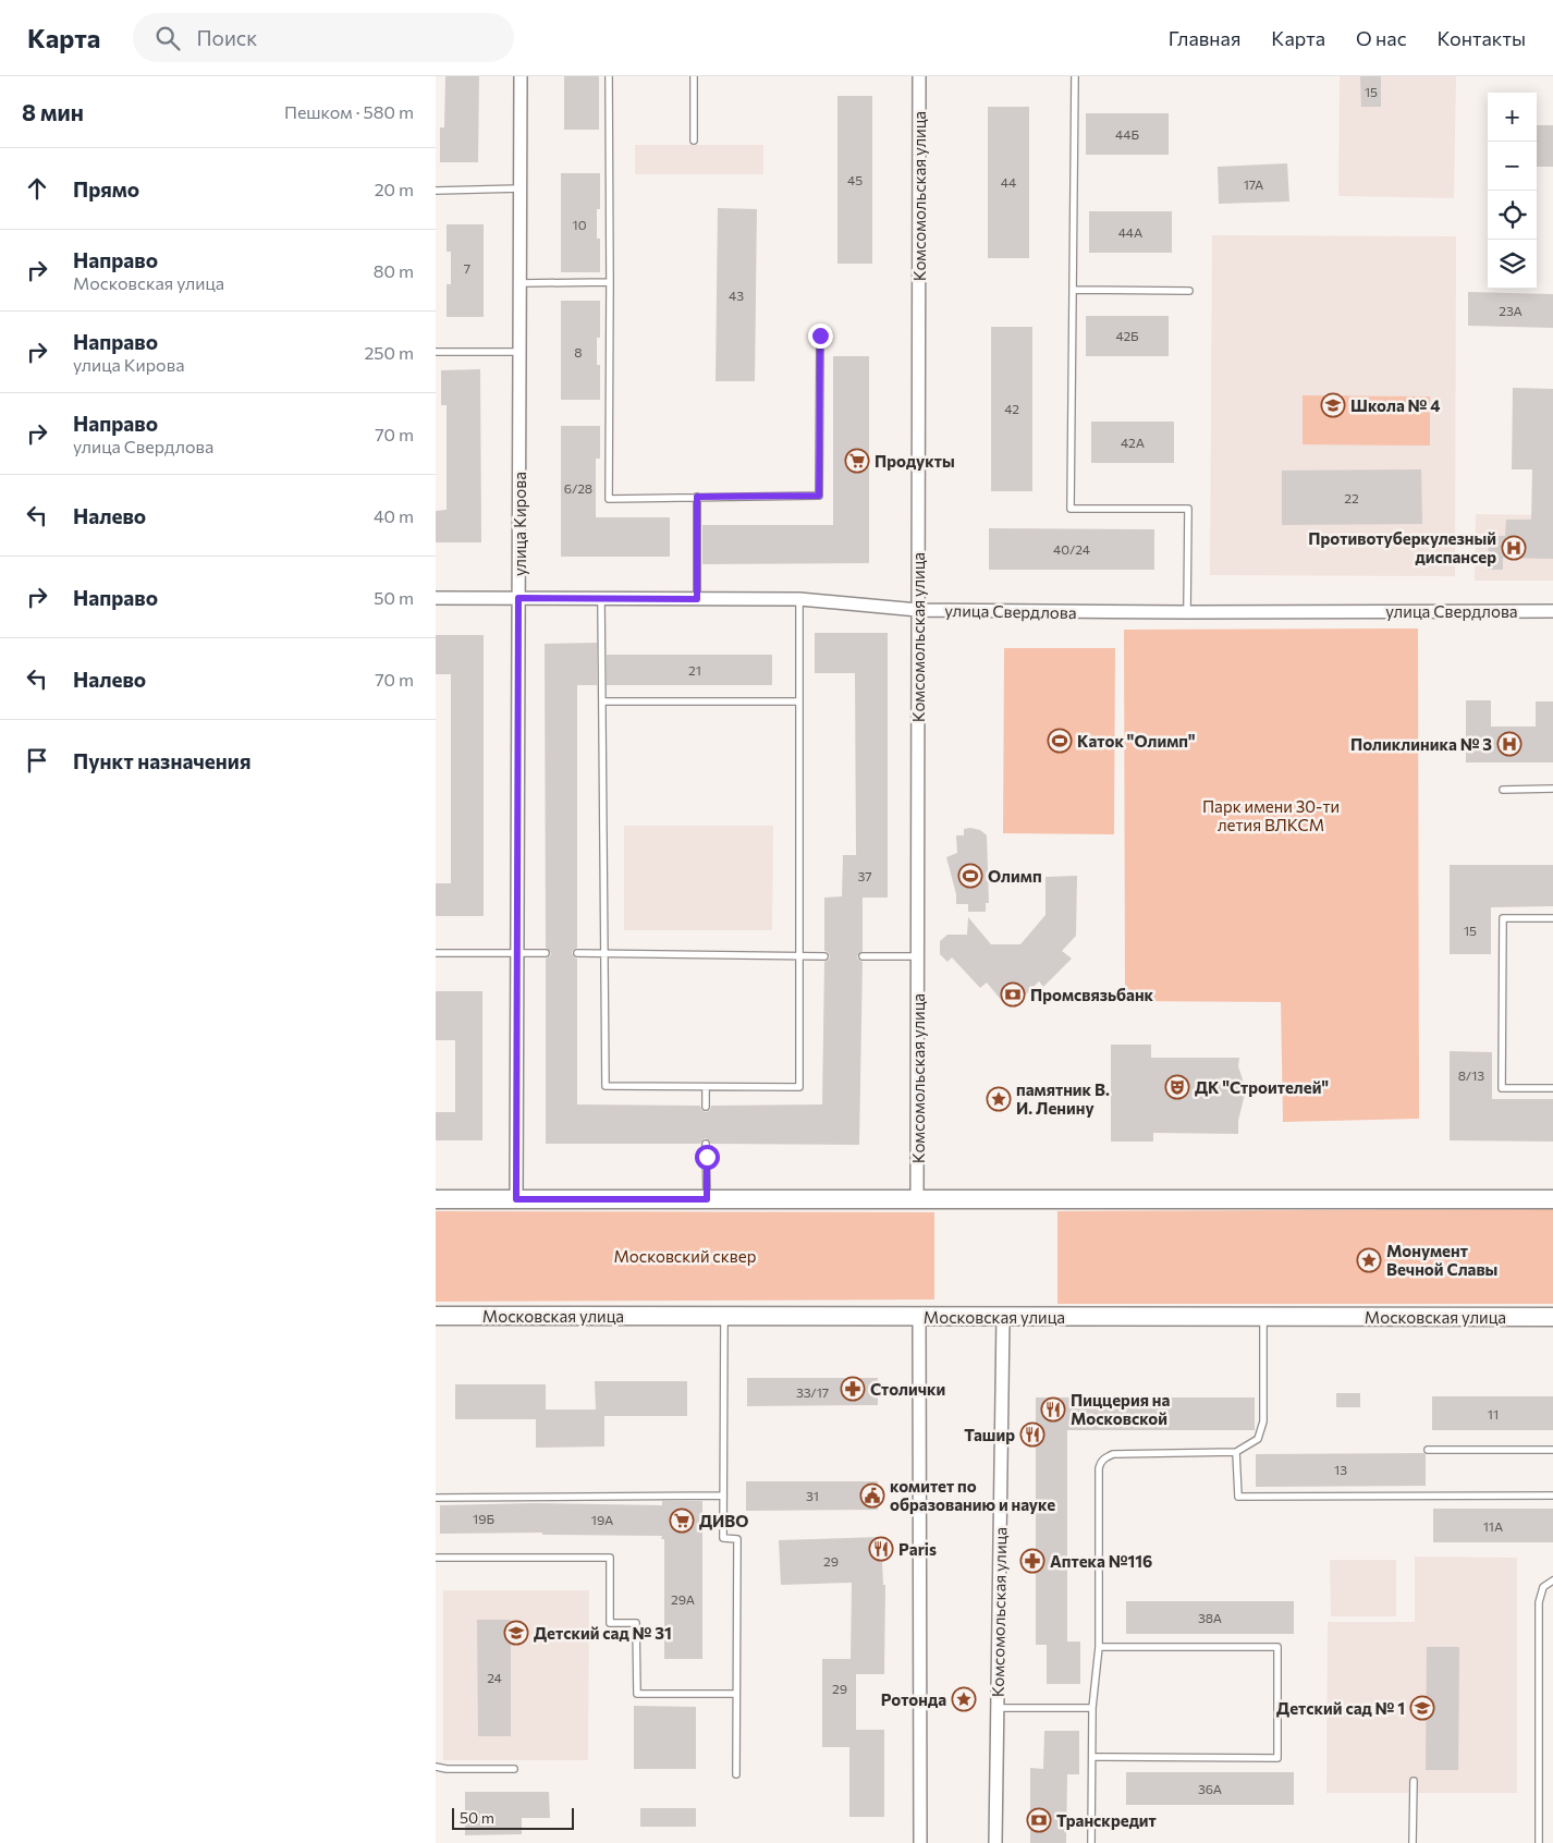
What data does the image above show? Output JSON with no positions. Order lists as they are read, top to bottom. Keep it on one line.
{"streets":{"main road":["Московская улица"],"street":["Комсомольская улица","улица Кирова","улица Свердлова"]},"crossings":[["Комсомольская улица","улица Свердлова"],["Комсомольская улица","Московская улица"],["улица Кирова","улица Свердлова"]],"parks":["Парк имени 30-ти летия ВЛКСМ","Московский сквер"],"places":{"school or university":["Школа № 4","Детский сад № 31","Детский сад № 1"],"supermarket":["Продукты","ДИВО"],"hospital":["Противотуберкулезный диспансер","Поликлиника № 3"],"sports":["Каток \"Олимп\"","Олимп"],"bank":["Промсвязьбанк","Транскредит"],"theatre":["ДК \"Строителей\""],"place":["памятник В. И. Ленину","Монумент Вечной Славы","Ротонда"],"pharmacy":["Столички","Аптека №116"],"restaurant":["Пиццерия на Московской","Ташир","Paris"],"public building":["комитет по образованию и науке"]},"house_numbers":["15","44Б","45","44","17А","10","44А","7","43","23А","42Б","8","42","42А","6/28","22","40/24","21","37","15","8/13","33/17","11","13","31","19Б","19А","11А","29","29А","38А","24","29","36А"],"scale_bar":"50 m","page":{"header":"Карта","search":"Поиск","nav":["Главная","Карта","О нас","Контакты"],"heading":["8 мин","Пешком · 580 m"],"map_buttons":["+","−"],"list":[["Прямо","20 m"],["Направо","Московская улица","80 m"],["Направо","улица Кирова","250 m"],["Направо","улица Свердлова","70 m"],["Налево","40 m"],["Направо","50 m"],["Налево","70 m"],"Пункт назначения"],"scale":"50 m"}}
